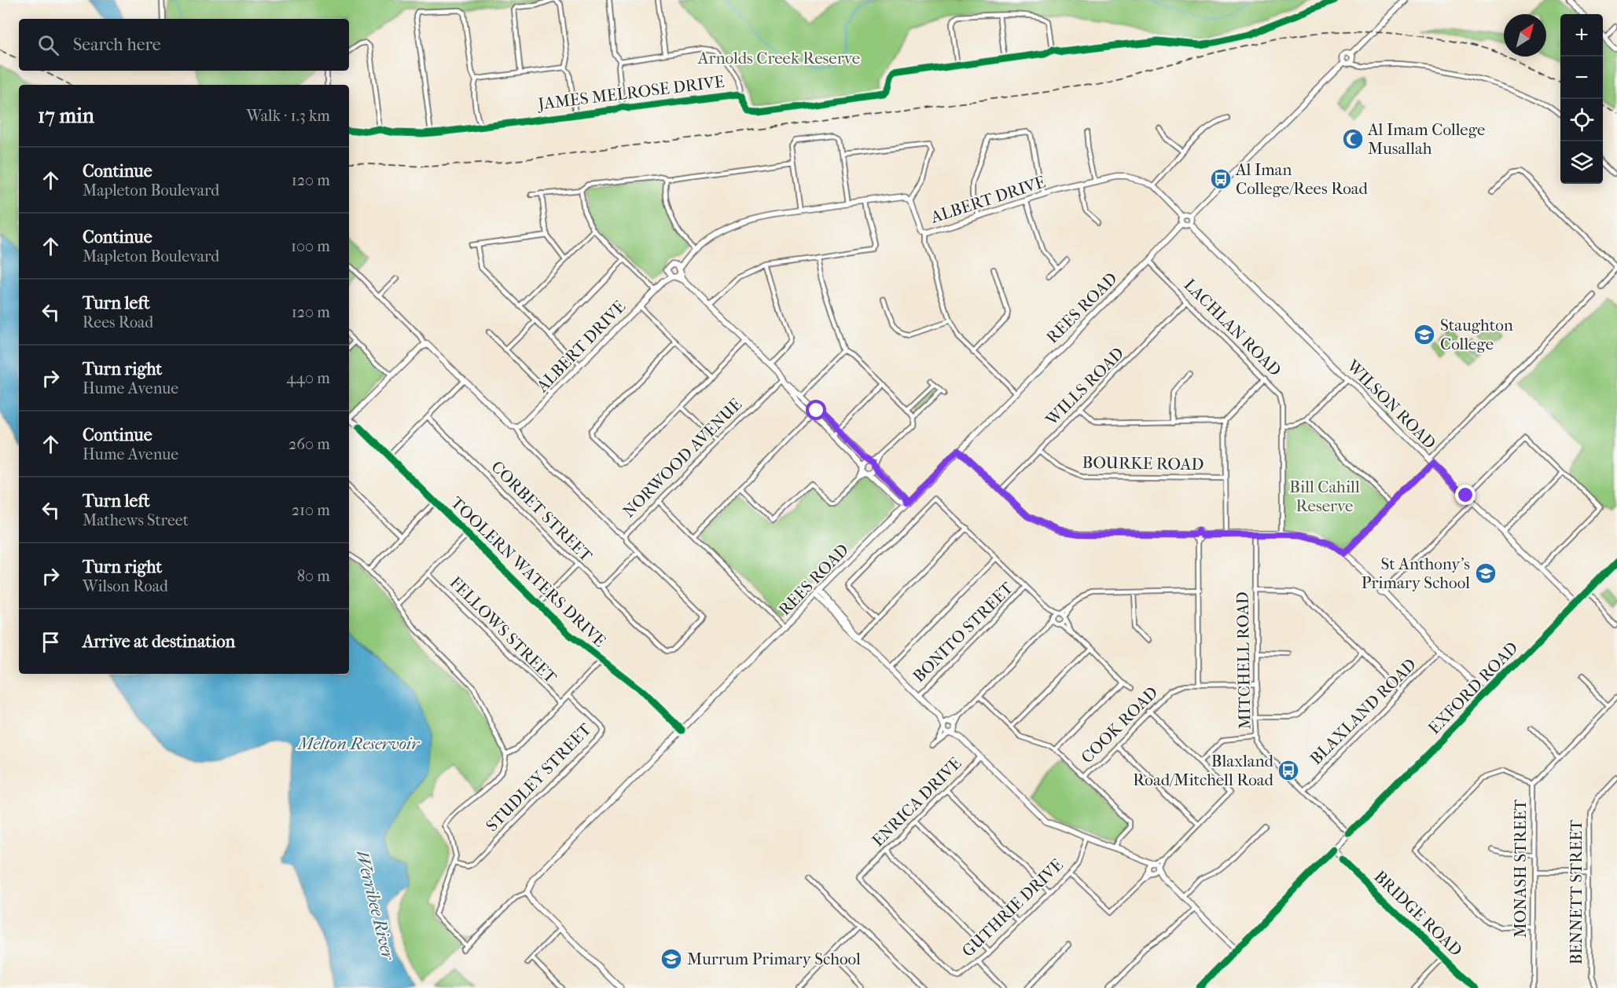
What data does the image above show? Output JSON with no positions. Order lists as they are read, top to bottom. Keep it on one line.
{"streets":{"street":["JAMES MELROSE DRIVE","ALBERT DRIVE","REES ROAD","LACHLAN ROAD","WILLS ROAD","WILSON ROAD","NORWOOD AVENUE","BOURKE ROAD","CORBET STREET","TOOLERN WATERS DRIVE","FELLOWS STREET","BONITO STREET","MITCHELL ROAD","EXFORD ROAD","BLAXLAND ROAD","COOK ROAD","STUDLEY STREET","ENRICA DRIVE","MONASH STREET","BENNETT STREET","GUTHRIE DRIVE","BRIDGE ROAD"]},"crossings":[["REES ROAD","LACHLAN ROAD"],["REES ROAD","TOOLERN WATERS DRIVE"],["REES ROAD","STUDLEY STREET"],["LACHLAN ROAD","WILLS ROAD"],["WILLS ROAD","BOURKE ROAD"],["WILSON ROAD","EXFORD ROAD"],["NORWOOD AVENUE","CORBET STREET"],["MITCHELL ROAD","EXFORD ROAD"],["MITCHELL ROAD","BLAXLAND ROAD"],["MITCHELL ROAD","COOK ROAD"],["EXFORD ROAD","BRIDGE ROAD"],["ENRICA DRIVE","GUTHRIE DRIVE"]],"water":["Melton Reservoir","Werribee River"],"parks":["Arnolds Creek Reserve","Bill Cahill Reserve"],"places":{"mosque":["Al Imam College Musallah"],"bus stop":["Al Iman College/Rees Road","Blaxland Road/Mitchell Road"],"school or university":["Staughton College","St Anthony's Primary School","Murrum Primary School"]},"north":"top right","page":{"map_buttons":["+","−"],"search":"Search here","heading":["17 min","Walk · 1.3 km"],"list":[["Continue","Mapleton Boulevard","120 m"],["Continue","Mapleton Boulevard","100 m"],["Turn left","Rees Road","120 m"],["Turn right","Hume Avenue","440 m"],["Continue","Hume Avenue","260 m"],["Turn left","Mathews Street","210 m"],["Turn right","Wilson Road","80 m"],"Arrive at destination"]}}
